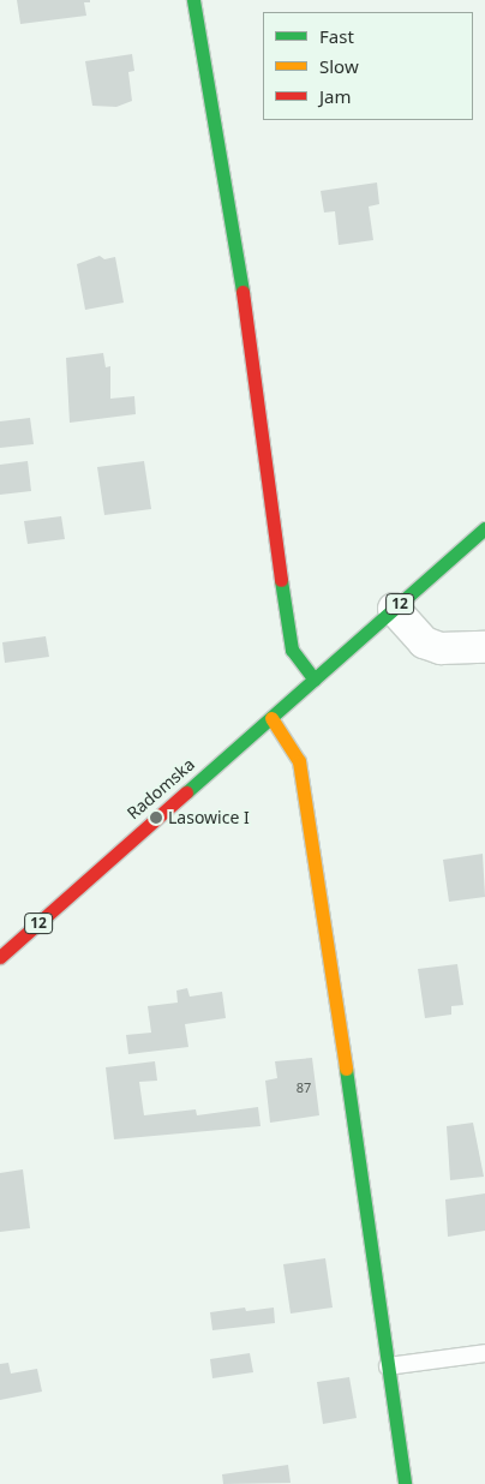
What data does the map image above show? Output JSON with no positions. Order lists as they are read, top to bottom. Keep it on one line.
{"streets":{"street":["12","Radomska"]},"crossings":[["12","Radomska"]],"places":["Lasowice I"],"house_numbers":["87"],"legend":["Fast","Slow","Jam"]}
